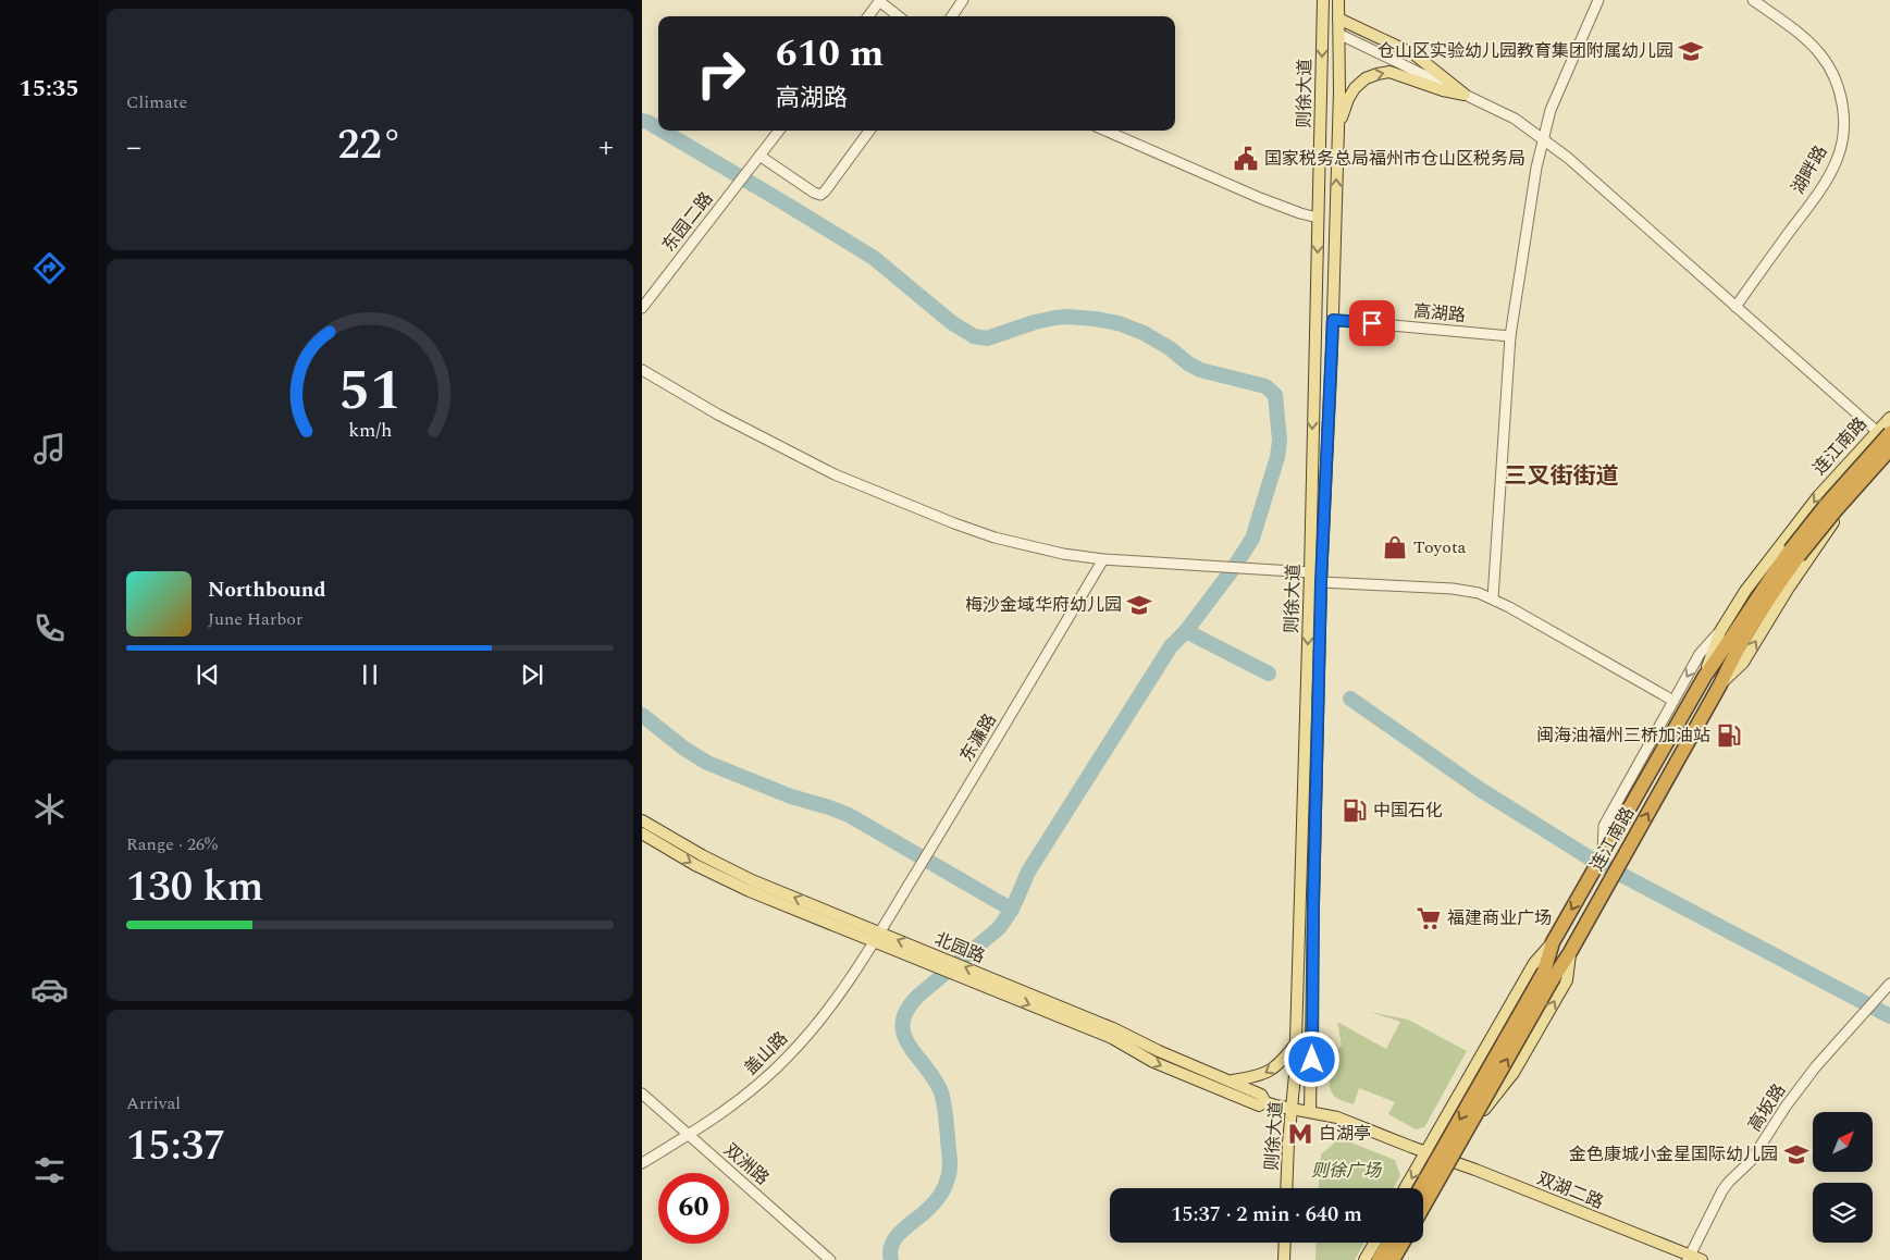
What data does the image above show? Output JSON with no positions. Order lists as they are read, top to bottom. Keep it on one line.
{"streets":{"highway":["连江南路"],"main road":["则徐大道","北园路","双湖二路"],"street":["湖畔路","东园二路","高湖路","东濂路","盖山路","高坂路","双洲路"]},"crossings":[["则徐大道","高湖路"],["则徐大道","北园路"],["连江南路","北园路"],["连江南路","双湖二路"],["东濂路","北园路"],["东濂路","盖山路"],["北园路","盖山路"],["北园路","双湖二路"],["盖山路","双洲路"],["高坂路","双湖二路"]],"districts":["三叉街街道"],"parks":["则徐广场"],"places":{"school or university":["仓山区实验幼儿园教育集团附属幼儿园","梅沙金域华府幼儿园","金色康城小金星国际幼儿园"],"public building":["国家税务总局福州市仓山区税务局"],"shop":["Toyota"],"fuel station":["闽海油福州三桥加油站","中国石化"],"supermarket":["福建商业广场"],"metro station":["白湖亭"]},"north":"top right","page":{"tabs":"15:35","tile":["Climate",["Range · 26%","130 km"],["Arrival","15:37"]],"turn":["610 m","高湖路"],"heat":["−","22°","+"],"song":["Northbound","June Harbor"],"limit":"60","trip":"15:37 · 2 min · 640 m","gauge":["51","km/h"]}}
